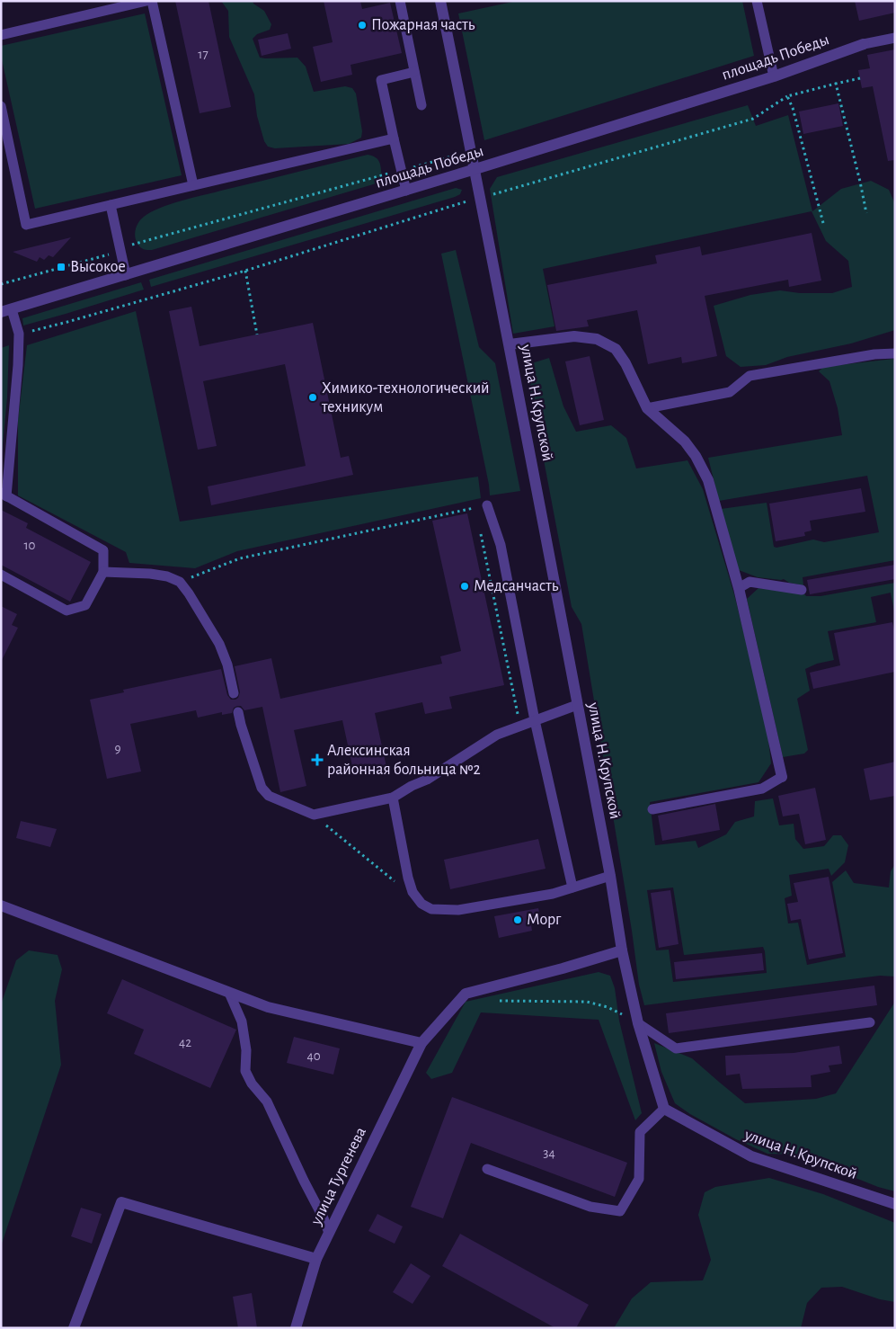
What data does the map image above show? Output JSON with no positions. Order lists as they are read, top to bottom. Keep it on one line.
{"streets":{"street":["площадь Победы","улица Н.Крупской","улица Тургенева"]},"crossings":[["площадь Победы","улица Н.Крупской"],["улица Н.Крупской","улица Тургенева"]],"places":{"other":["Пожарная часть","Химико-технологический техникум","Медсанчасть","Морг"],"transit":["Высокое"],"health":["Алексинская районная больница №2"]},"house_numbers":["17","10","9","42","40","34"]}
